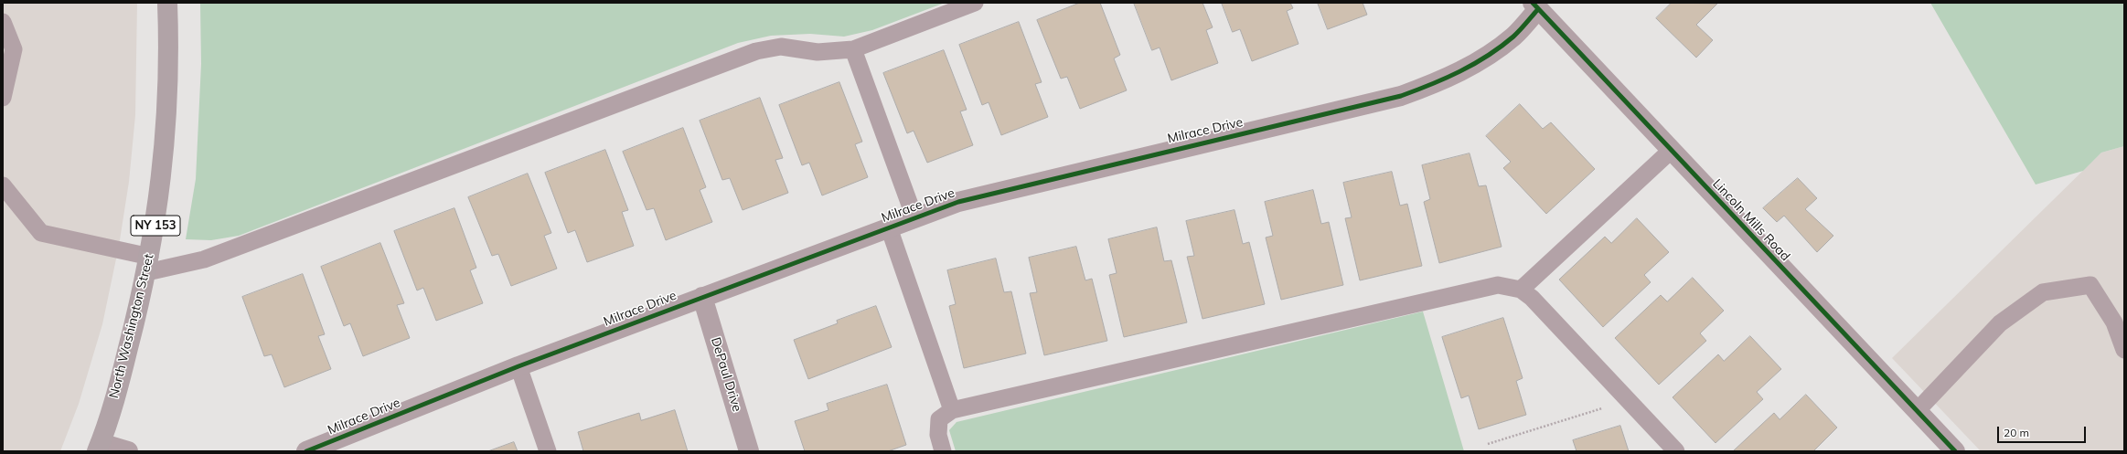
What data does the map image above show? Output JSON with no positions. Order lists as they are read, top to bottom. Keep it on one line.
{"streets":{"main road":["NY 153","North Washington Street"],"street":["Milrace Drive","Lincoln Mills Road","DePaul Drive"]},"crossings":[["Milrace Drive","Lincoln Mills Road"],["Milrace Drive","DePaul Drive"]],"scale_bar":"20 m"}
